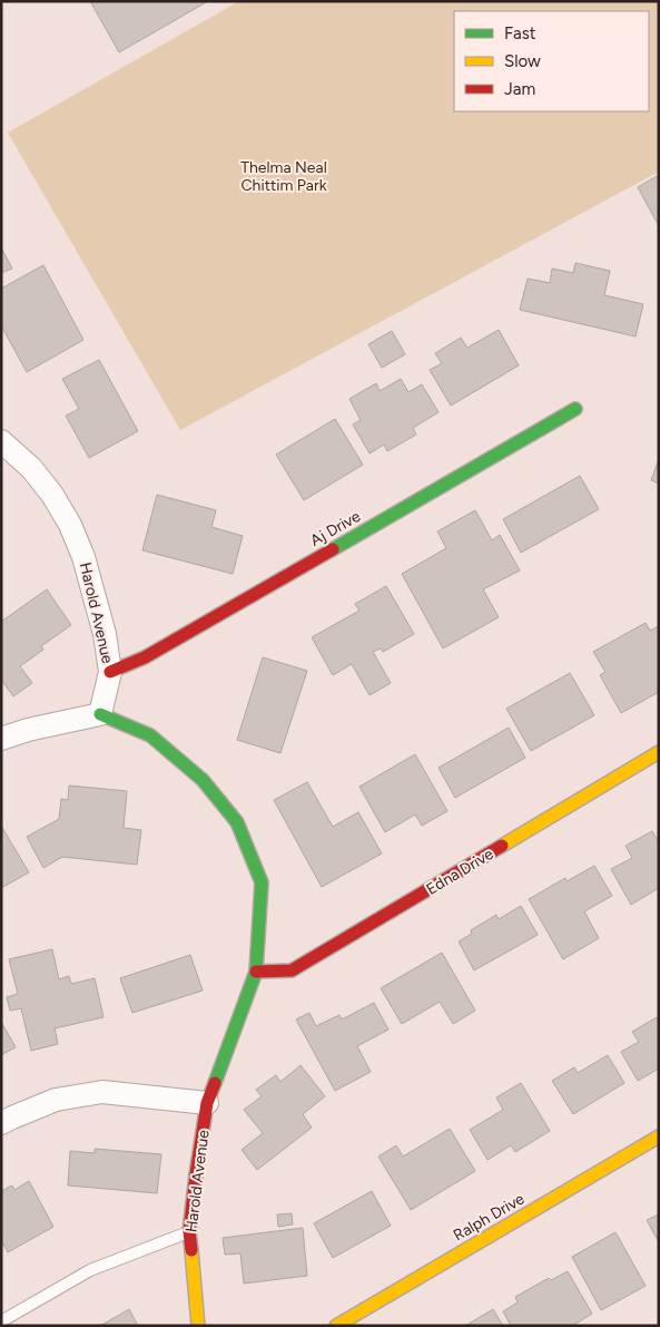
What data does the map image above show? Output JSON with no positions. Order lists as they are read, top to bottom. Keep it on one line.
{"streets":{"street":["Aj Drive","Harold Avenue","Edna Drive","Ralph Drive"]},"crossings":[["Aj Drive","Harold Avenue"],["Harold Avenue","Edna Drive"]],"parks":["Thelma Neal Chittim Park"],"legend":["Fast","Slow","Jam"]}
